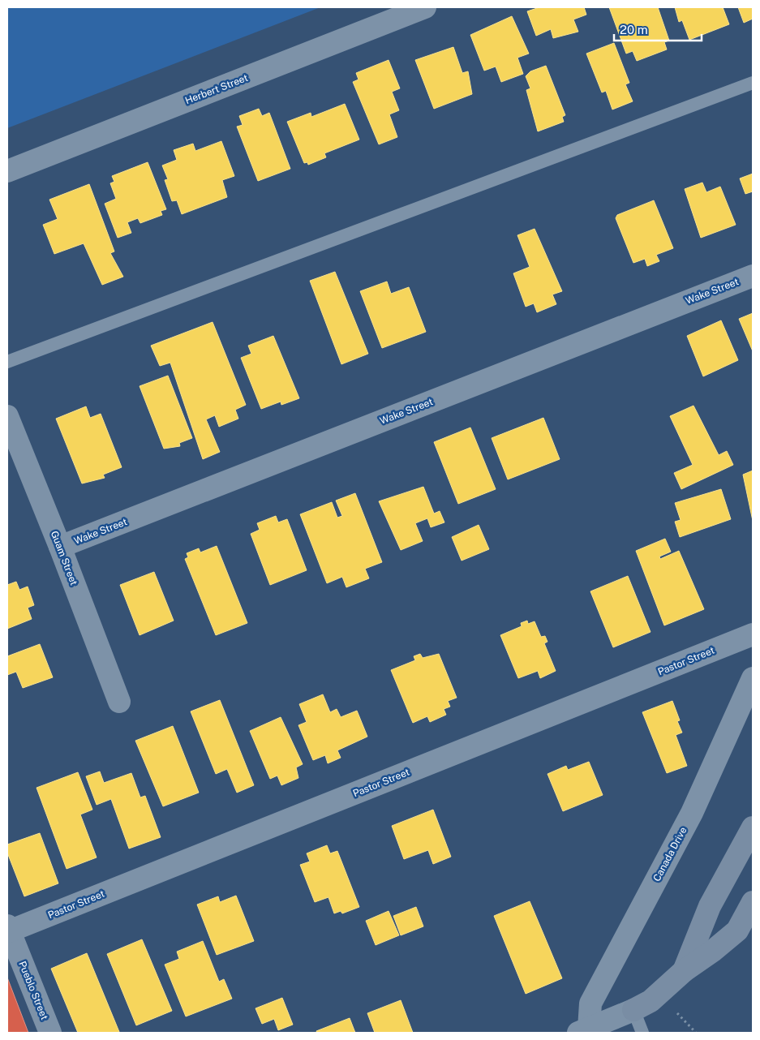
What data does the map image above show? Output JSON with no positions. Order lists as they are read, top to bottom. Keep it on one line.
{"streets":{"street":["Herbert Street","Wake Street","Guam Street","Pastor Street","Canada Drive","Pueblo Street"]},"crossings":[["Wake Street","Guam Street"],["Pastor Street","Pueblo Street"]],"scale_bar":"20 m"}
